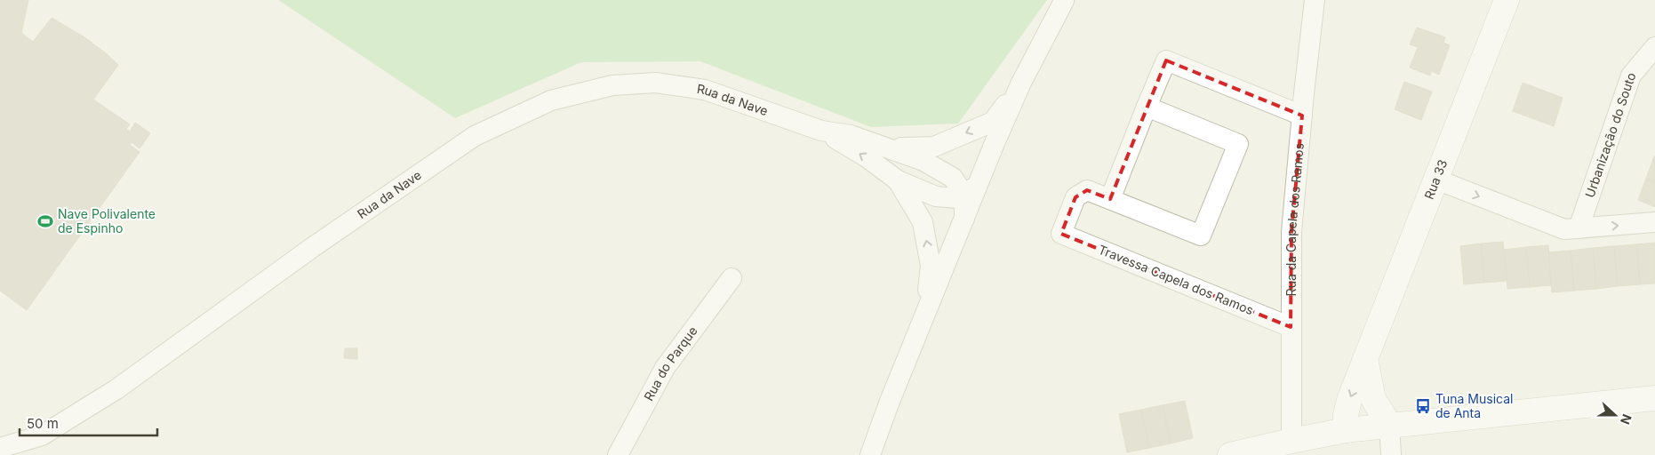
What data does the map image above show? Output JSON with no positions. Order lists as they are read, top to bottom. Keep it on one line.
{"streets":{"street":["Rua da Nave","Urbanização do Souto","Rua 33","Rua da Capela dos Ramos","Travessa Capela dos Ramos","Rua do Parque"]},"crossings":[["Rua da Capela dos Ramos","Travessa Capela dos Ramos"]],"places":{"sports":["Nave Polivalente de Espinho"],"bus stop":["Tuna Musical de Anta"]},"scale_bar":"50 m","north":"right"}
